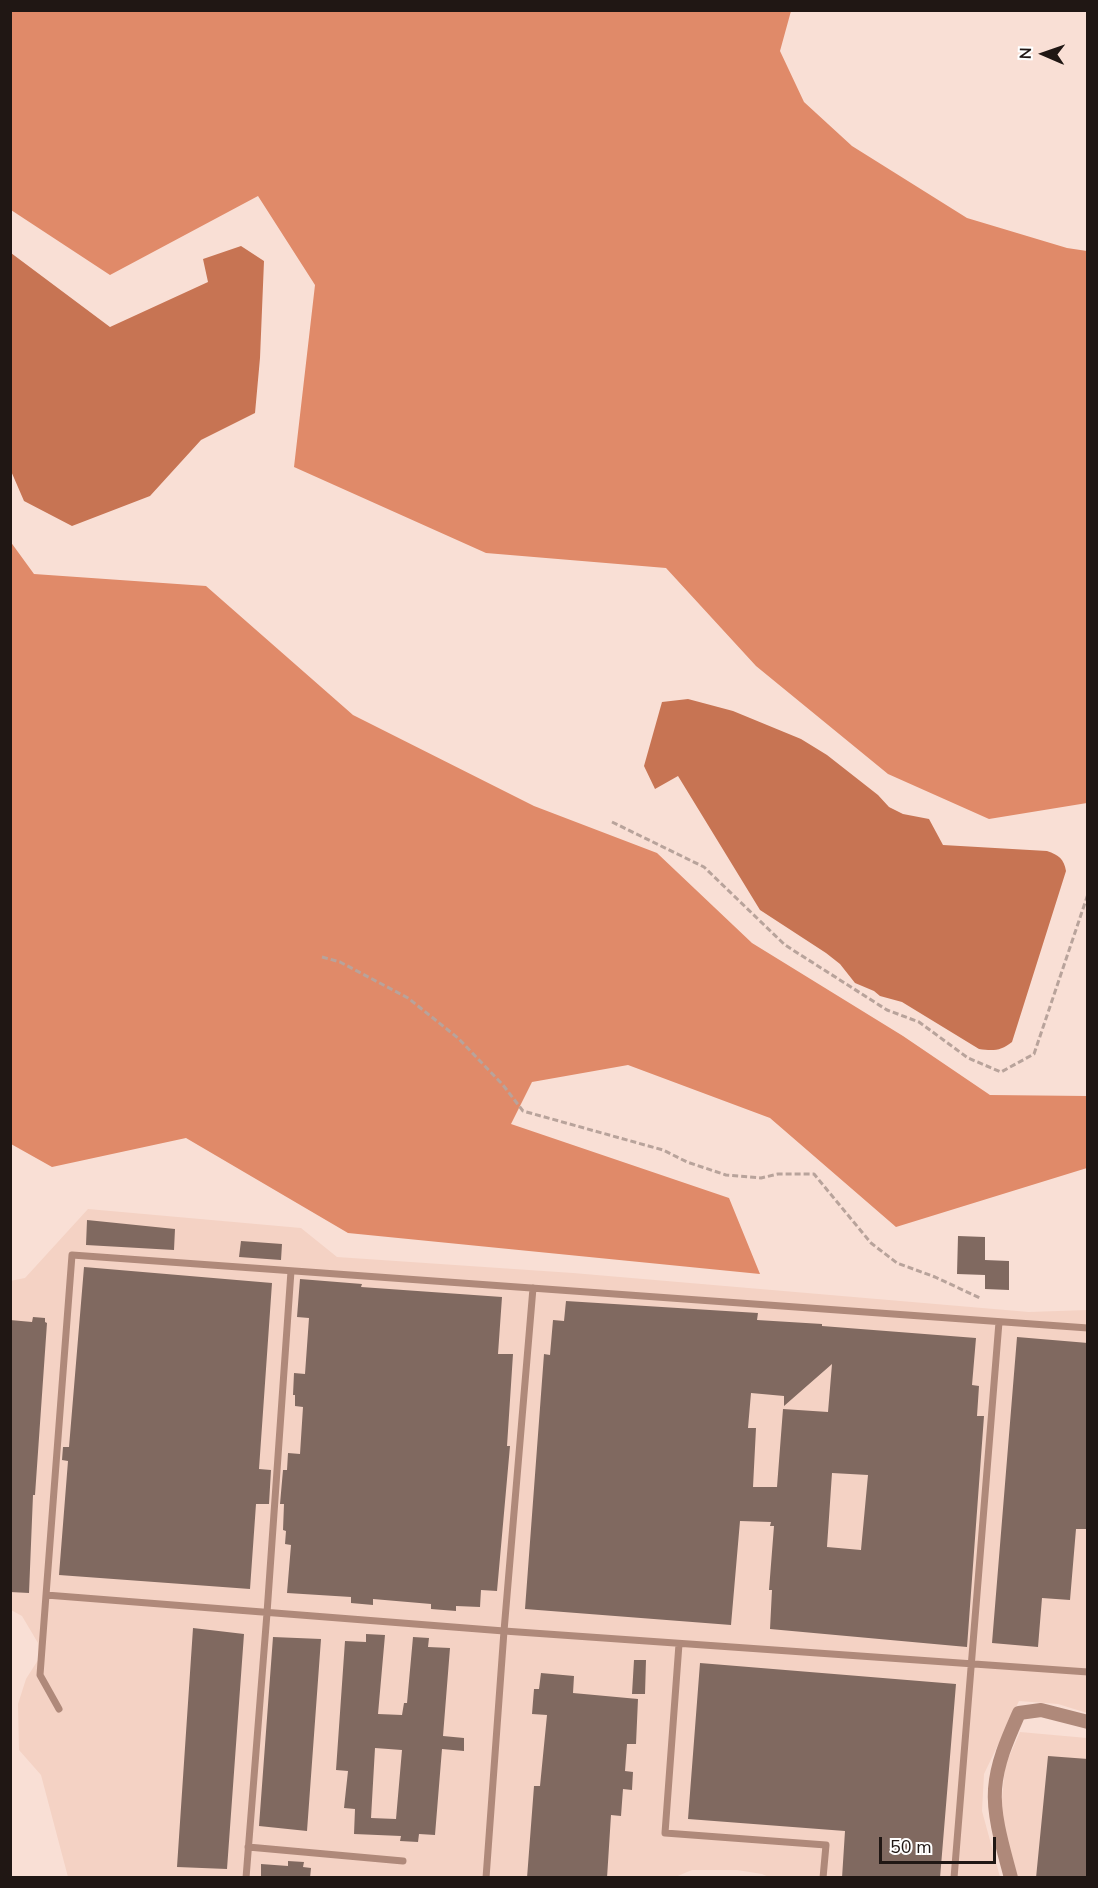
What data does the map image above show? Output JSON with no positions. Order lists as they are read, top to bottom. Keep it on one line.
{"scale_bar":"50 m","north":"left"}
